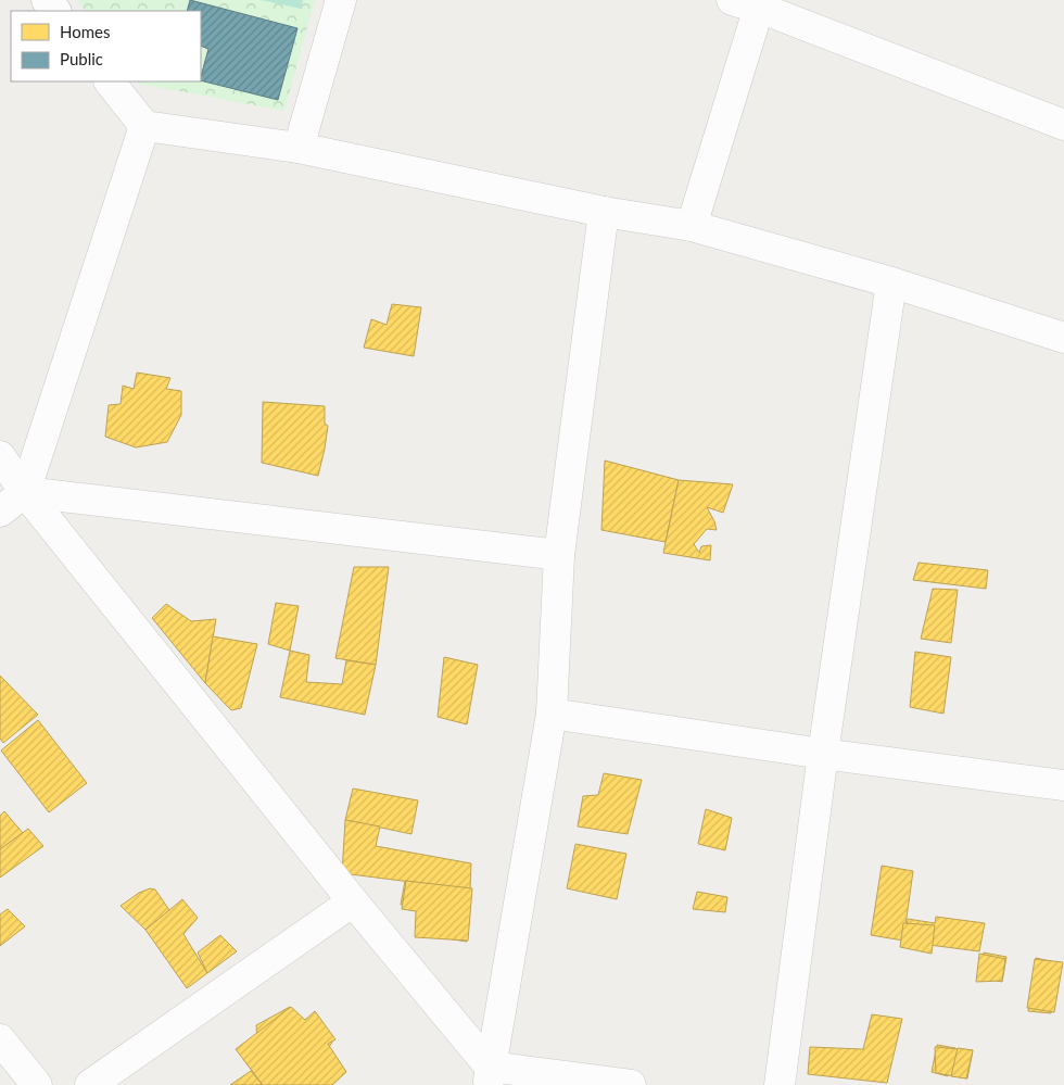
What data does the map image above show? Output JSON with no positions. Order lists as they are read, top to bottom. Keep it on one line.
{"legend":["Homes","Public"]}
